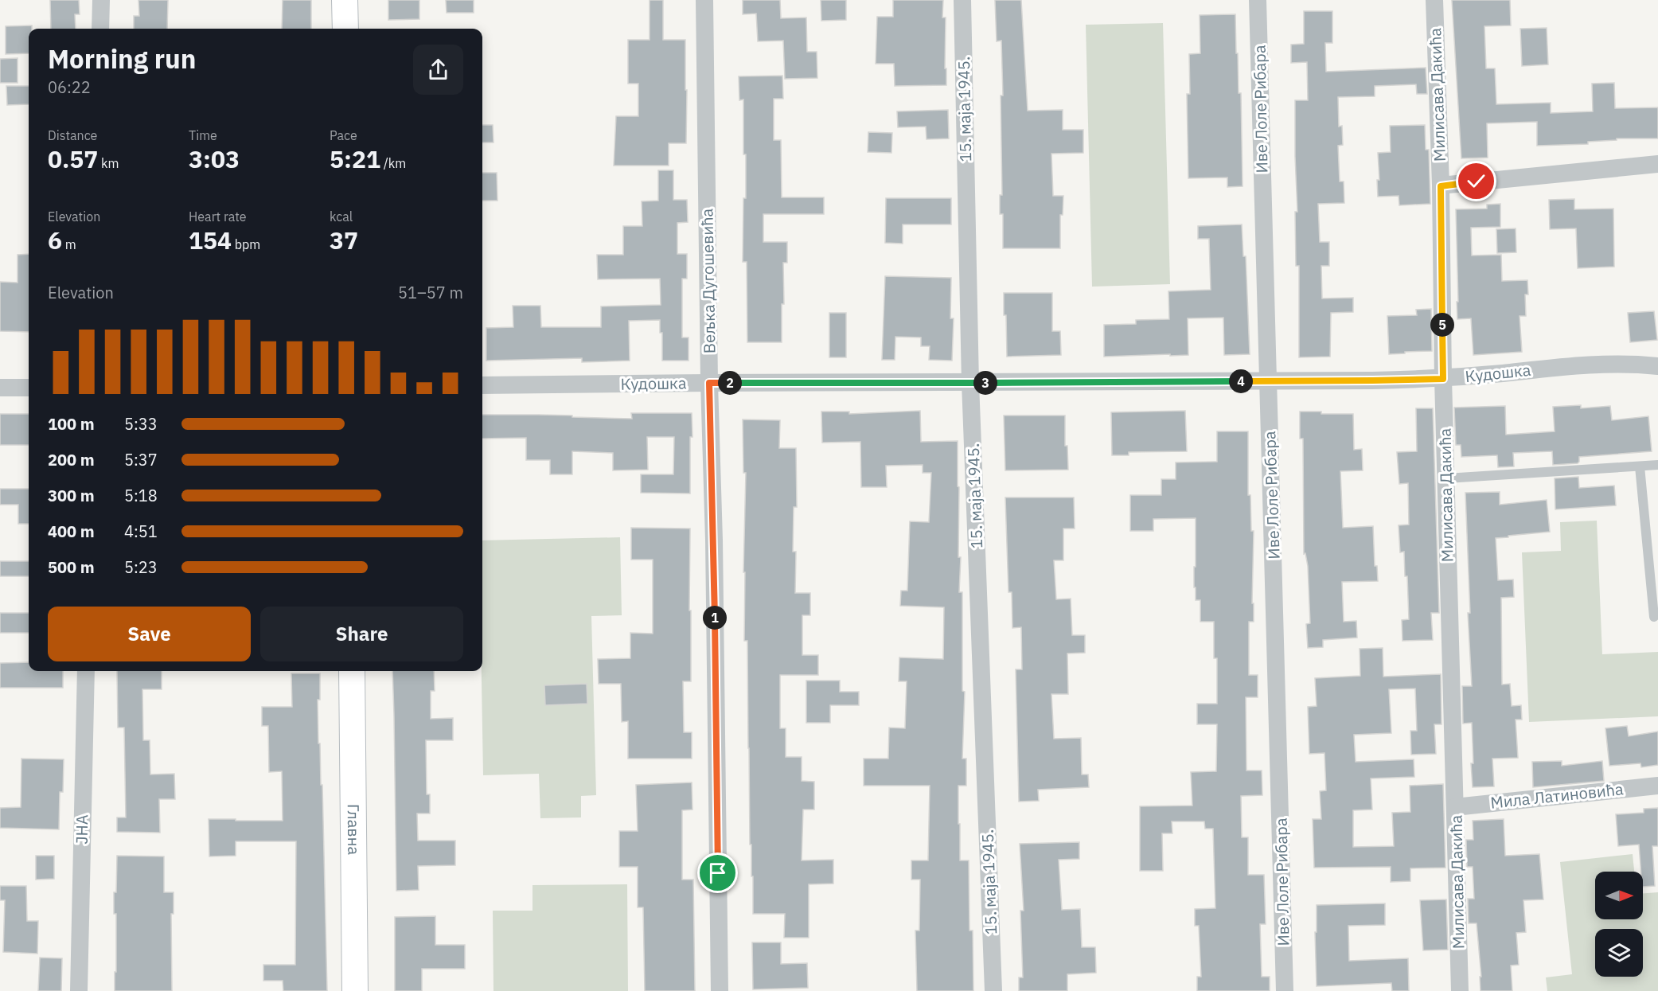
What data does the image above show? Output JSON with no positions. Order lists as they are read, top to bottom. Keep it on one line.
{"streets":{"main road":["Главна"],"street":["Милисава Дакића","15. маја 1945.","Иве Лоле Рибара","Вељка Дугошевића","Кудошка","Мила Латиновића","ЈНА"]},"crossings":[["Милисава Дакића","Кудошка"],["Милисава Дакића","Мила Латиновића"],["15. маја 1945.","Кудошка"],["Иве Лоле Рибара","Кудошка"],["Вељка Дугошевића","Кудошка"]],"north":"right","page":{"heading":["Morning run","06:22"],"stats":[["Distance","0.57 km"],["Time","3:03"],["Pace","5:21 /km"],["Elevation","6 m"],["Heart rate","154 bpm"],["kcal","37"]],"chart":["Elevation","51–57 m"],"pins":["5","4","2","3","1"],"list":[{"name":"100 m","note":"5:33"},{"name":"200 m","note":"5:37"},{"name":"300 m","note":"5:18"},{"name":"400 m","note":"4:51"},{"name":"500 m","note":"5:23"}],"buttons":["Save","Share"]}}
